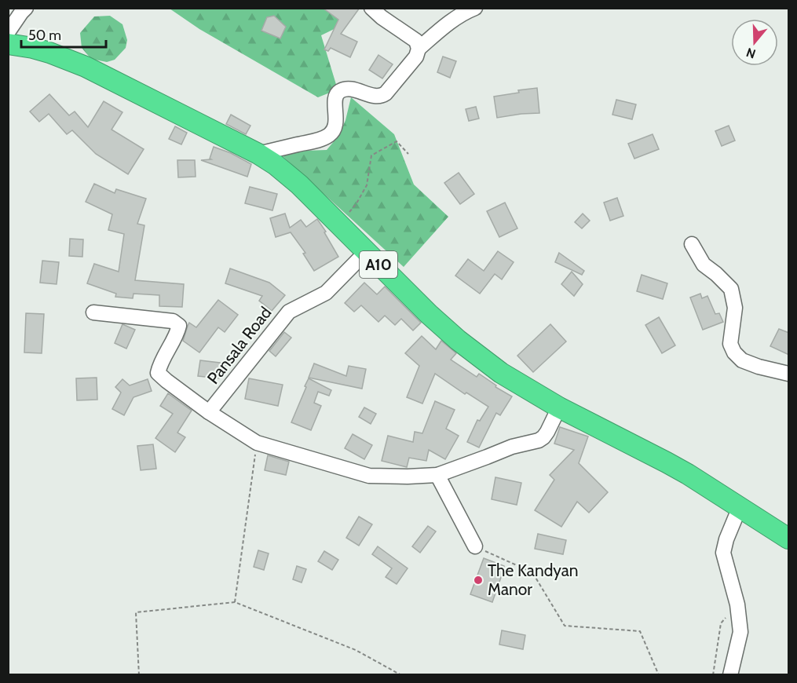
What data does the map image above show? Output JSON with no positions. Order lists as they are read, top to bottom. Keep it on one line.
{"streets":{"highway":["A10"],"street":["Pansala Road"]},"crossings":[["A10","Pansala Road"]],"places":["The Kandyan Manor"],"scale_bar":"50 m","north":"bottom"}
